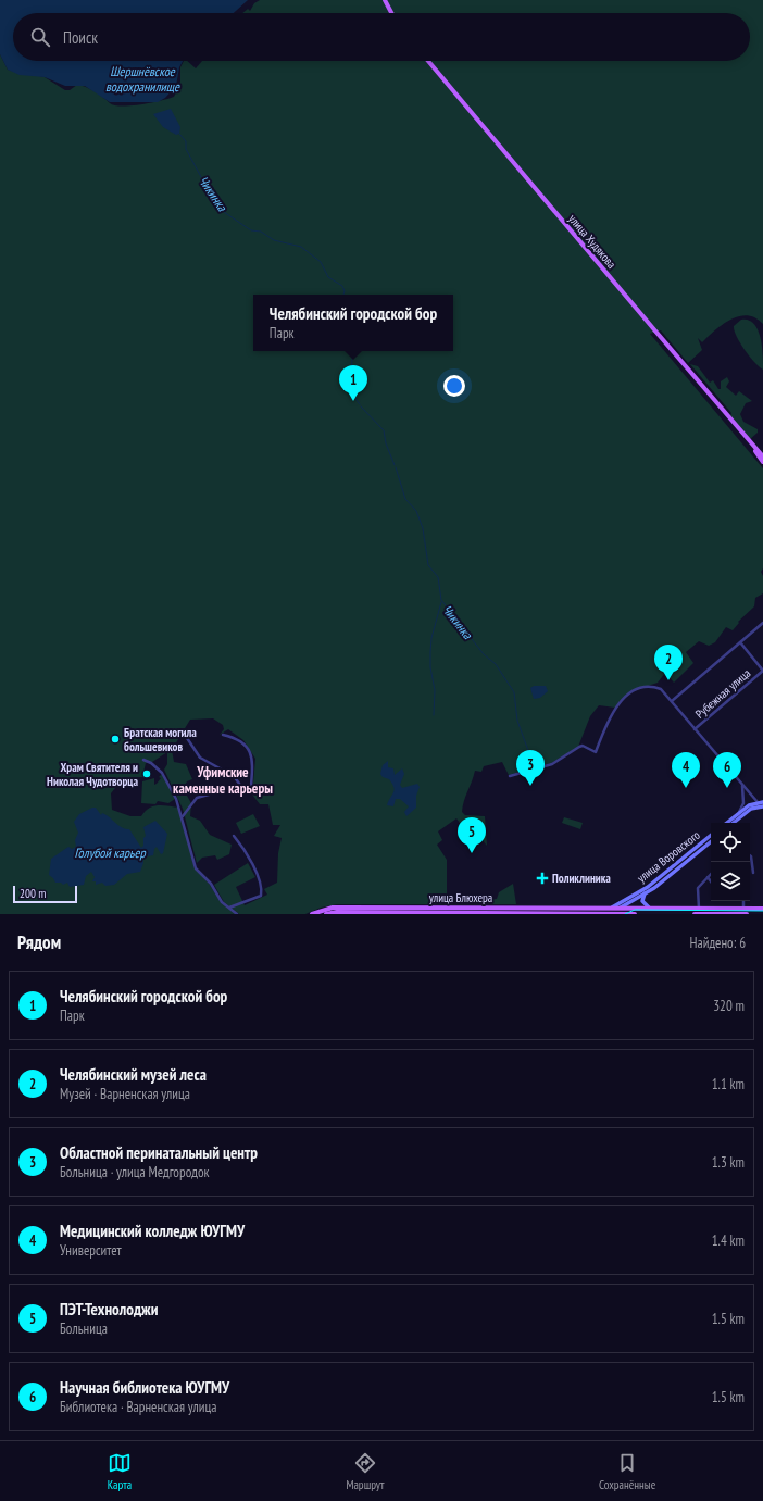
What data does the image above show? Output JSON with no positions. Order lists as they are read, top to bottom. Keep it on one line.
{"streets":{"main road":["улица Худякова","улица Воровского","улица Блюхера"],"street":["Рубежная улица"]},"crossings":[["улица Воровского","улица Блюхера"]],"districts":["Уфимские каменные карьеры"],"water":["Шершнёвское водохранилище","Чикинка","Голубой карьер"],"places":{"other":["Братская могила большевиков","Храм Святителя и Николая Чудотворца"],"health":["Поликлиника"]},"scale_bar":"200 m","page":{"search":"Поиск","popup":["Челябинский городской бор","Парк"],"pins":["1","2","3","4","6","5"],"scale":"200 m","heading":["Рядом","Найдено: 6"],"list":[{"mark":"1","name":"Челябинский городской бор","note":"Парк","value":"320 m"},{"mark":"2","name":"Челябинский музей леса","note":"Музей · Варненская улица","value":"1.1 km"},{"mark":"3","name":"Областной перинатальный центр","note":"Больница · улица Медгородок","value":"1.3 km"},{"mark":"4","name":"Медицинский колледж ЮУГМУ","note":"Университет","value":"1.4 km"},{"mark":"5","name":"ПЭТ-Технолоджи","note":"Больница","value":"1.5 km"},{"mark":"6","name":"Научная библиотека ЮУГМУ","note":"Библиотека · Варненская улица","value":"1.5 km"}],"nav":["Карта","Маршрут","Сохранённые"]}}
